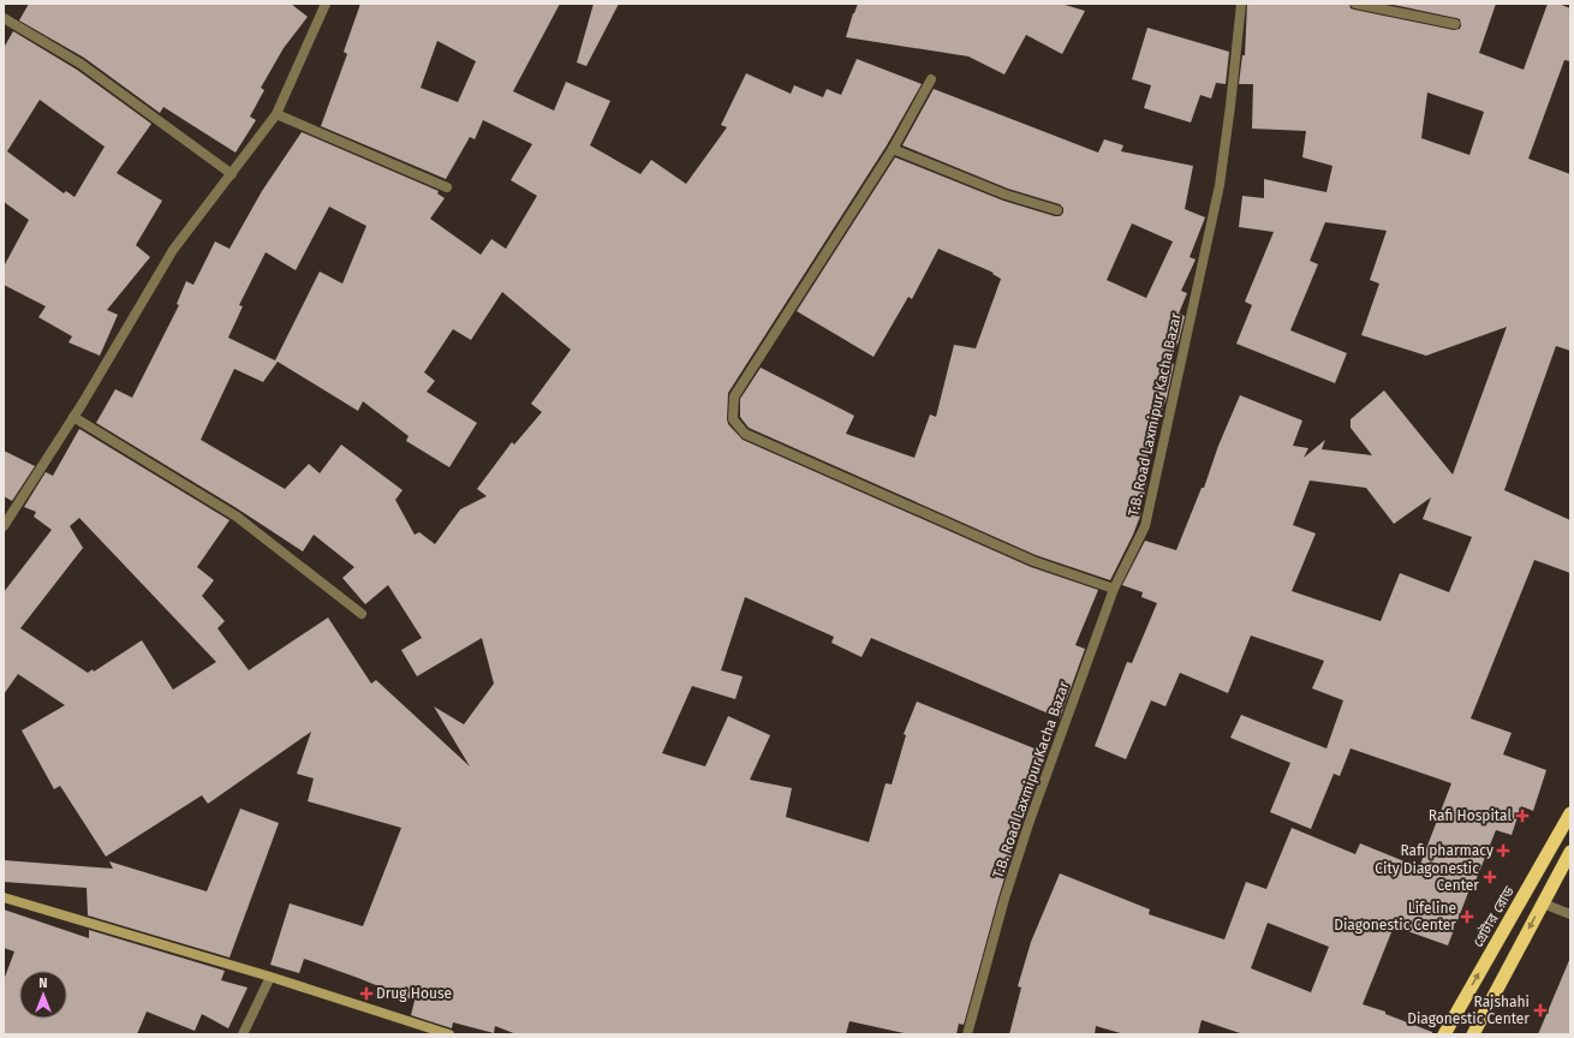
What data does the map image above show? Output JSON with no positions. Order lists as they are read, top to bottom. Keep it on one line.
{"streets":{"highway":["গ্রেটার রোড"],"street":["T.B. Road Laxmipur Kacha Bazar"]},"places":{"health":["Rafi Hospital","Rafi pharmacy","City Diagonestic Center","Lifeline Diagonestic Center","Drug House","Rajshahi Diagonestic Center"]},"north":"top"}
